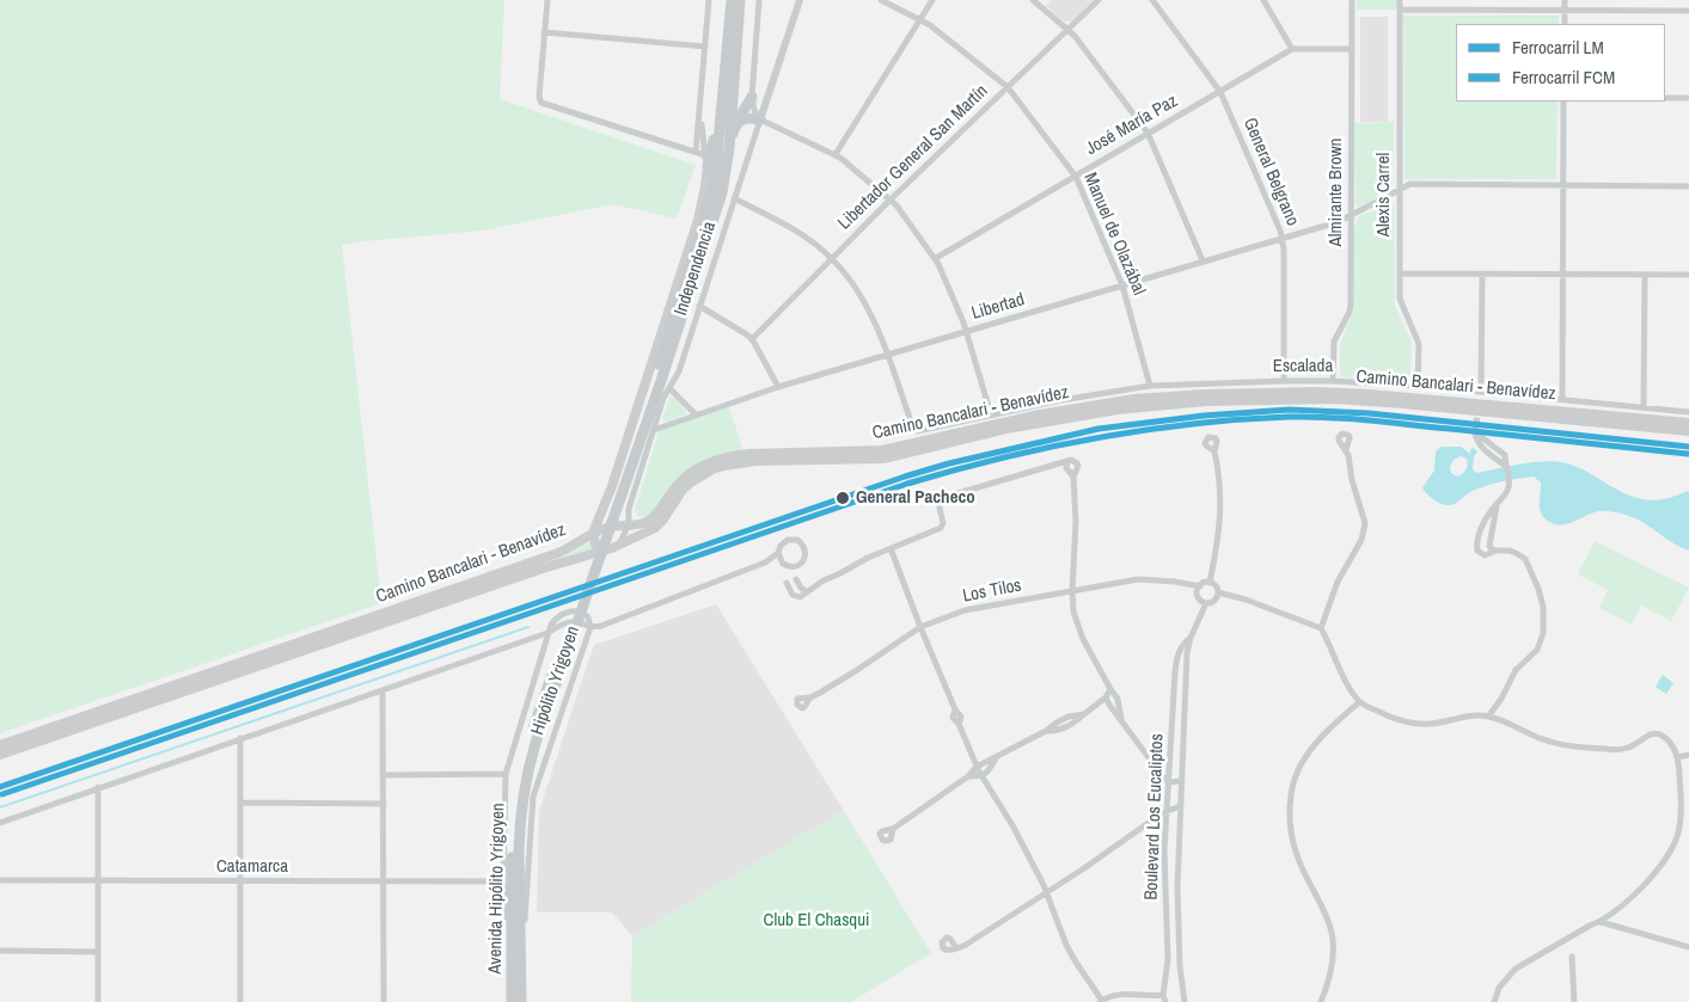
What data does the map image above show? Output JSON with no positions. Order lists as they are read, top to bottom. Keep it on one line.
{"streets":{"main road":["Camino Bancalari - Benavídez","Avenida Hipólito Yrigoyen"],"street":["José María Paz","Libertador General San Martín","General Belgrano","Almirante Brown","Alexis Carrel","Manuel de Olazábal","Independencia","Libertad","Escalada","Los Tilos","Hipólito Yrigoyen","Boulevard Los Eucaliptos","Catamarca"]},"crossings":[["José María Paz","General Belgrano"],["José María Paz","Manuel de Olazábal"],["Libertador General San Martín","Manuel de Olazábal"],["General Belgrano","Libertad"],["General Belgrano","Escalada"],["Almirante Brown","Libertad"],["Almirante Brown","Escalada"],["Alexis Carrel","Libertad"],["Alexis Carrel","Escalada"],["Manuel de Olazábal","Libertad"],["Manuel de Olazábal","Escalada"],["Independencia","Libertad"],["Independencia","Camino Bancalari - Benavídez"],["Libertad","Escalada"],["Los Tilos","Boulevard Los Eucaliptos"],["Hipólito Yrigoyen","Catamarca"],["Hipólito Yrigoyen","Avenida Hipólito Yrigoyen"]],"parks":["Club El Chasqui"],"places":["General Pacheco"],"lines":["rail line LM","rail line FCM"],"legend":["Ferrocarril LM","Ferrocarril FCM"]}
